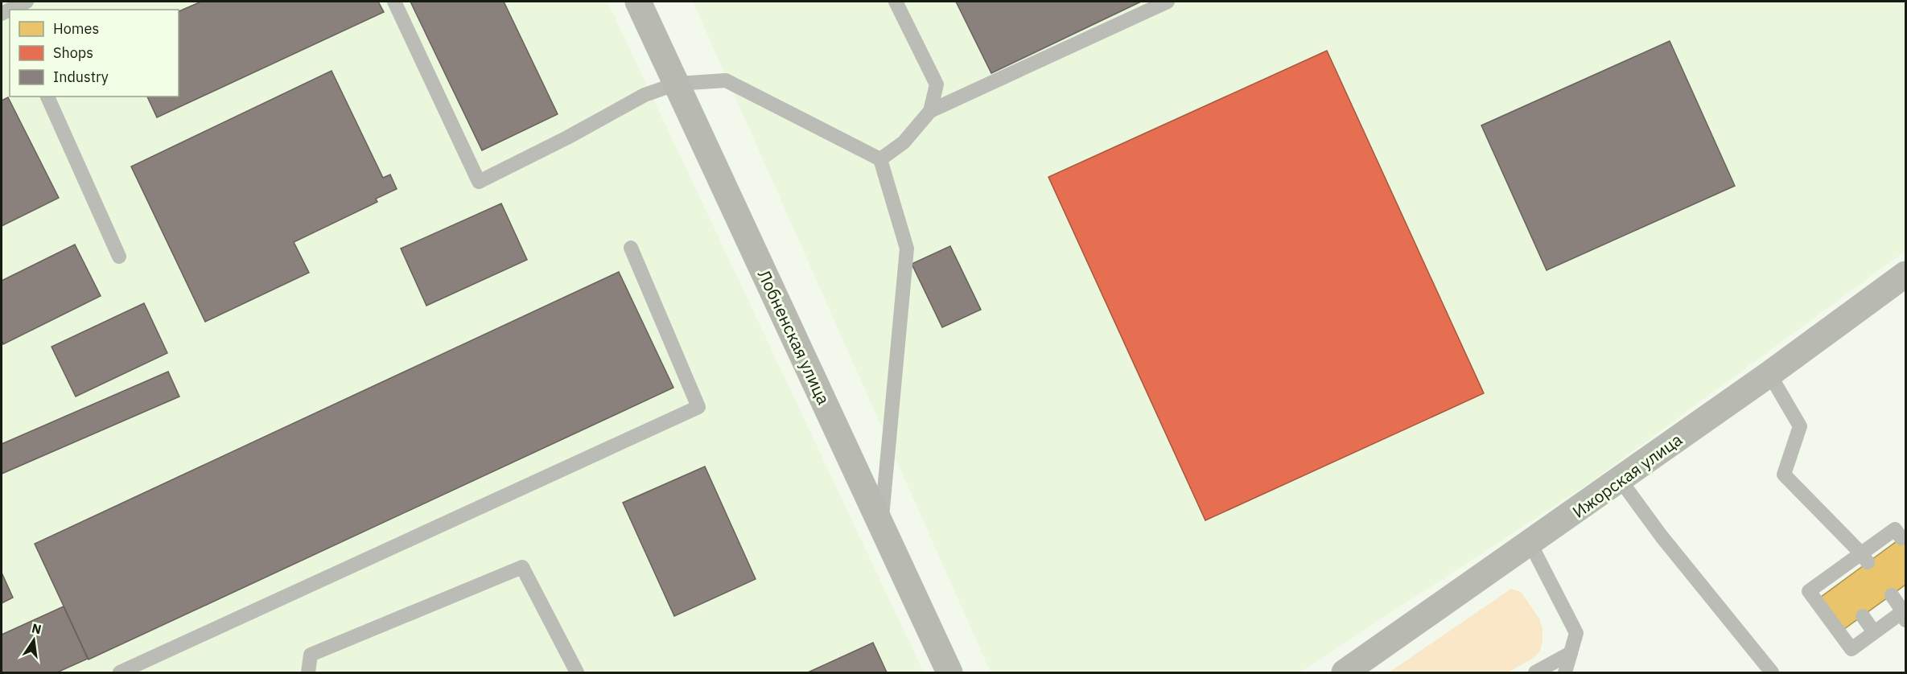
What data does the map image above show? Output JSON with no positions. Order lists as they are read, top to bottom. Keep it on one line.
{"streets":{"street":["Лобненская улица","Ижорская улица"]},"legend":["Homes","Shops","Industry"],"north":"top"}
